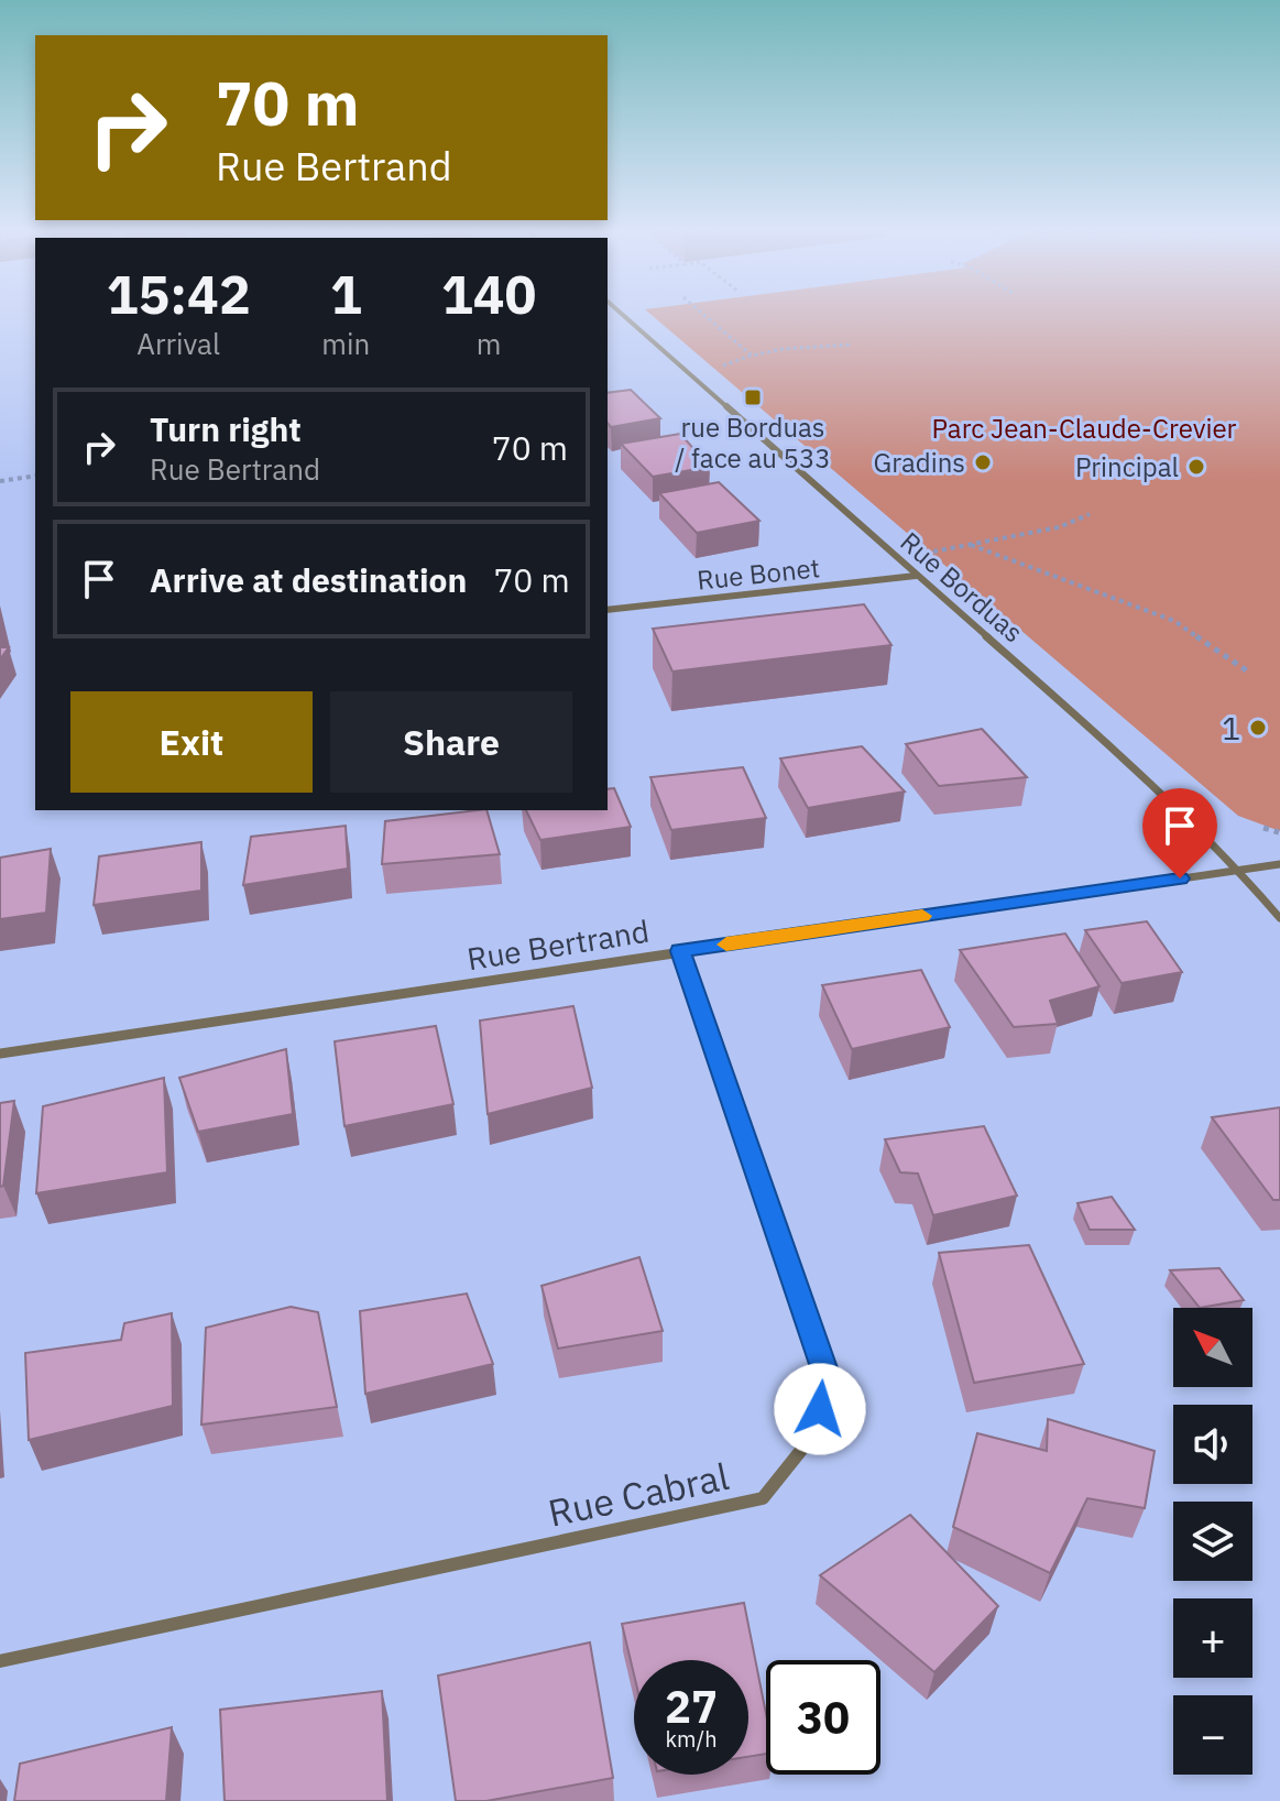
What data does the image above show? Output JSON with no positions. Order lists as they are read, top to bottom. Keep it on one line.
{"streets":{"street":["Rue Bonet","Rue Borduas","Rue Bertrand","Rue Cabral"]},"crossings":[["Rue Bonet","Rue Borduas"],["Rue Borduas","Rue Bertrand"],["Rue Bertrand","Rue Cabral"]],"parks":["Parc Jean-Claude-Crevier"],"places":{"transit":["rue Borduas / face au 533"],"other":["Gradins","Principal","1"]},"north":"top left","page":{"turn":["70 m","Rue Bertrand"],"eta":["15:42","Arrival","1","min","140","m"],"list":[{"name":"Turn right","note":"Rue Bertrand","value":"70 m"},{"name":"Arrive at destination","value":"70 m"}],"buttons":["Exit","Share"],"map_buttons":["+","−"],"speed":"27 km/h","limit":"30"}}
